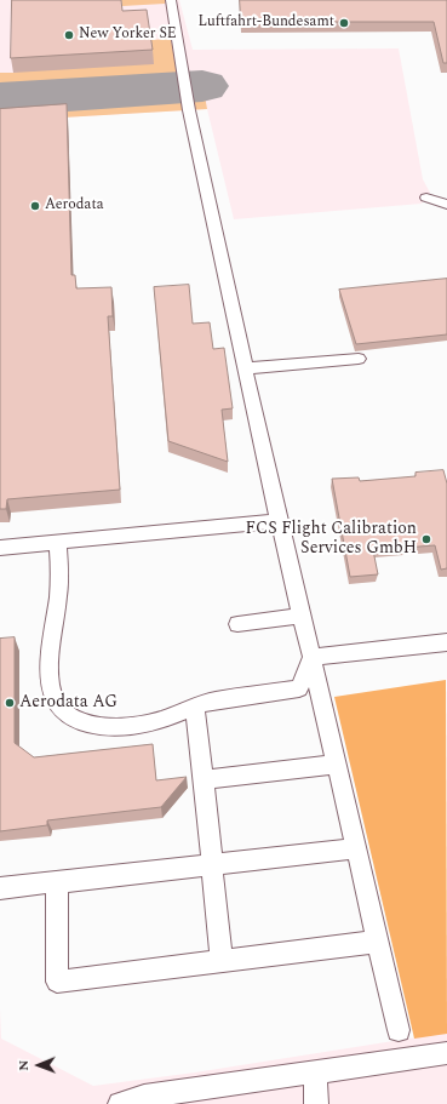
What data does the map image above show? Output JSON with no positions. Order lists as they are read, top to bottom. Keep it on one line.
{"places":["Luftfahrt-Bundesamt","New Yorker SE","Aerodata","FCS Flight Calibration Services GmbH","Aerodata AG"],"north":"left"}
